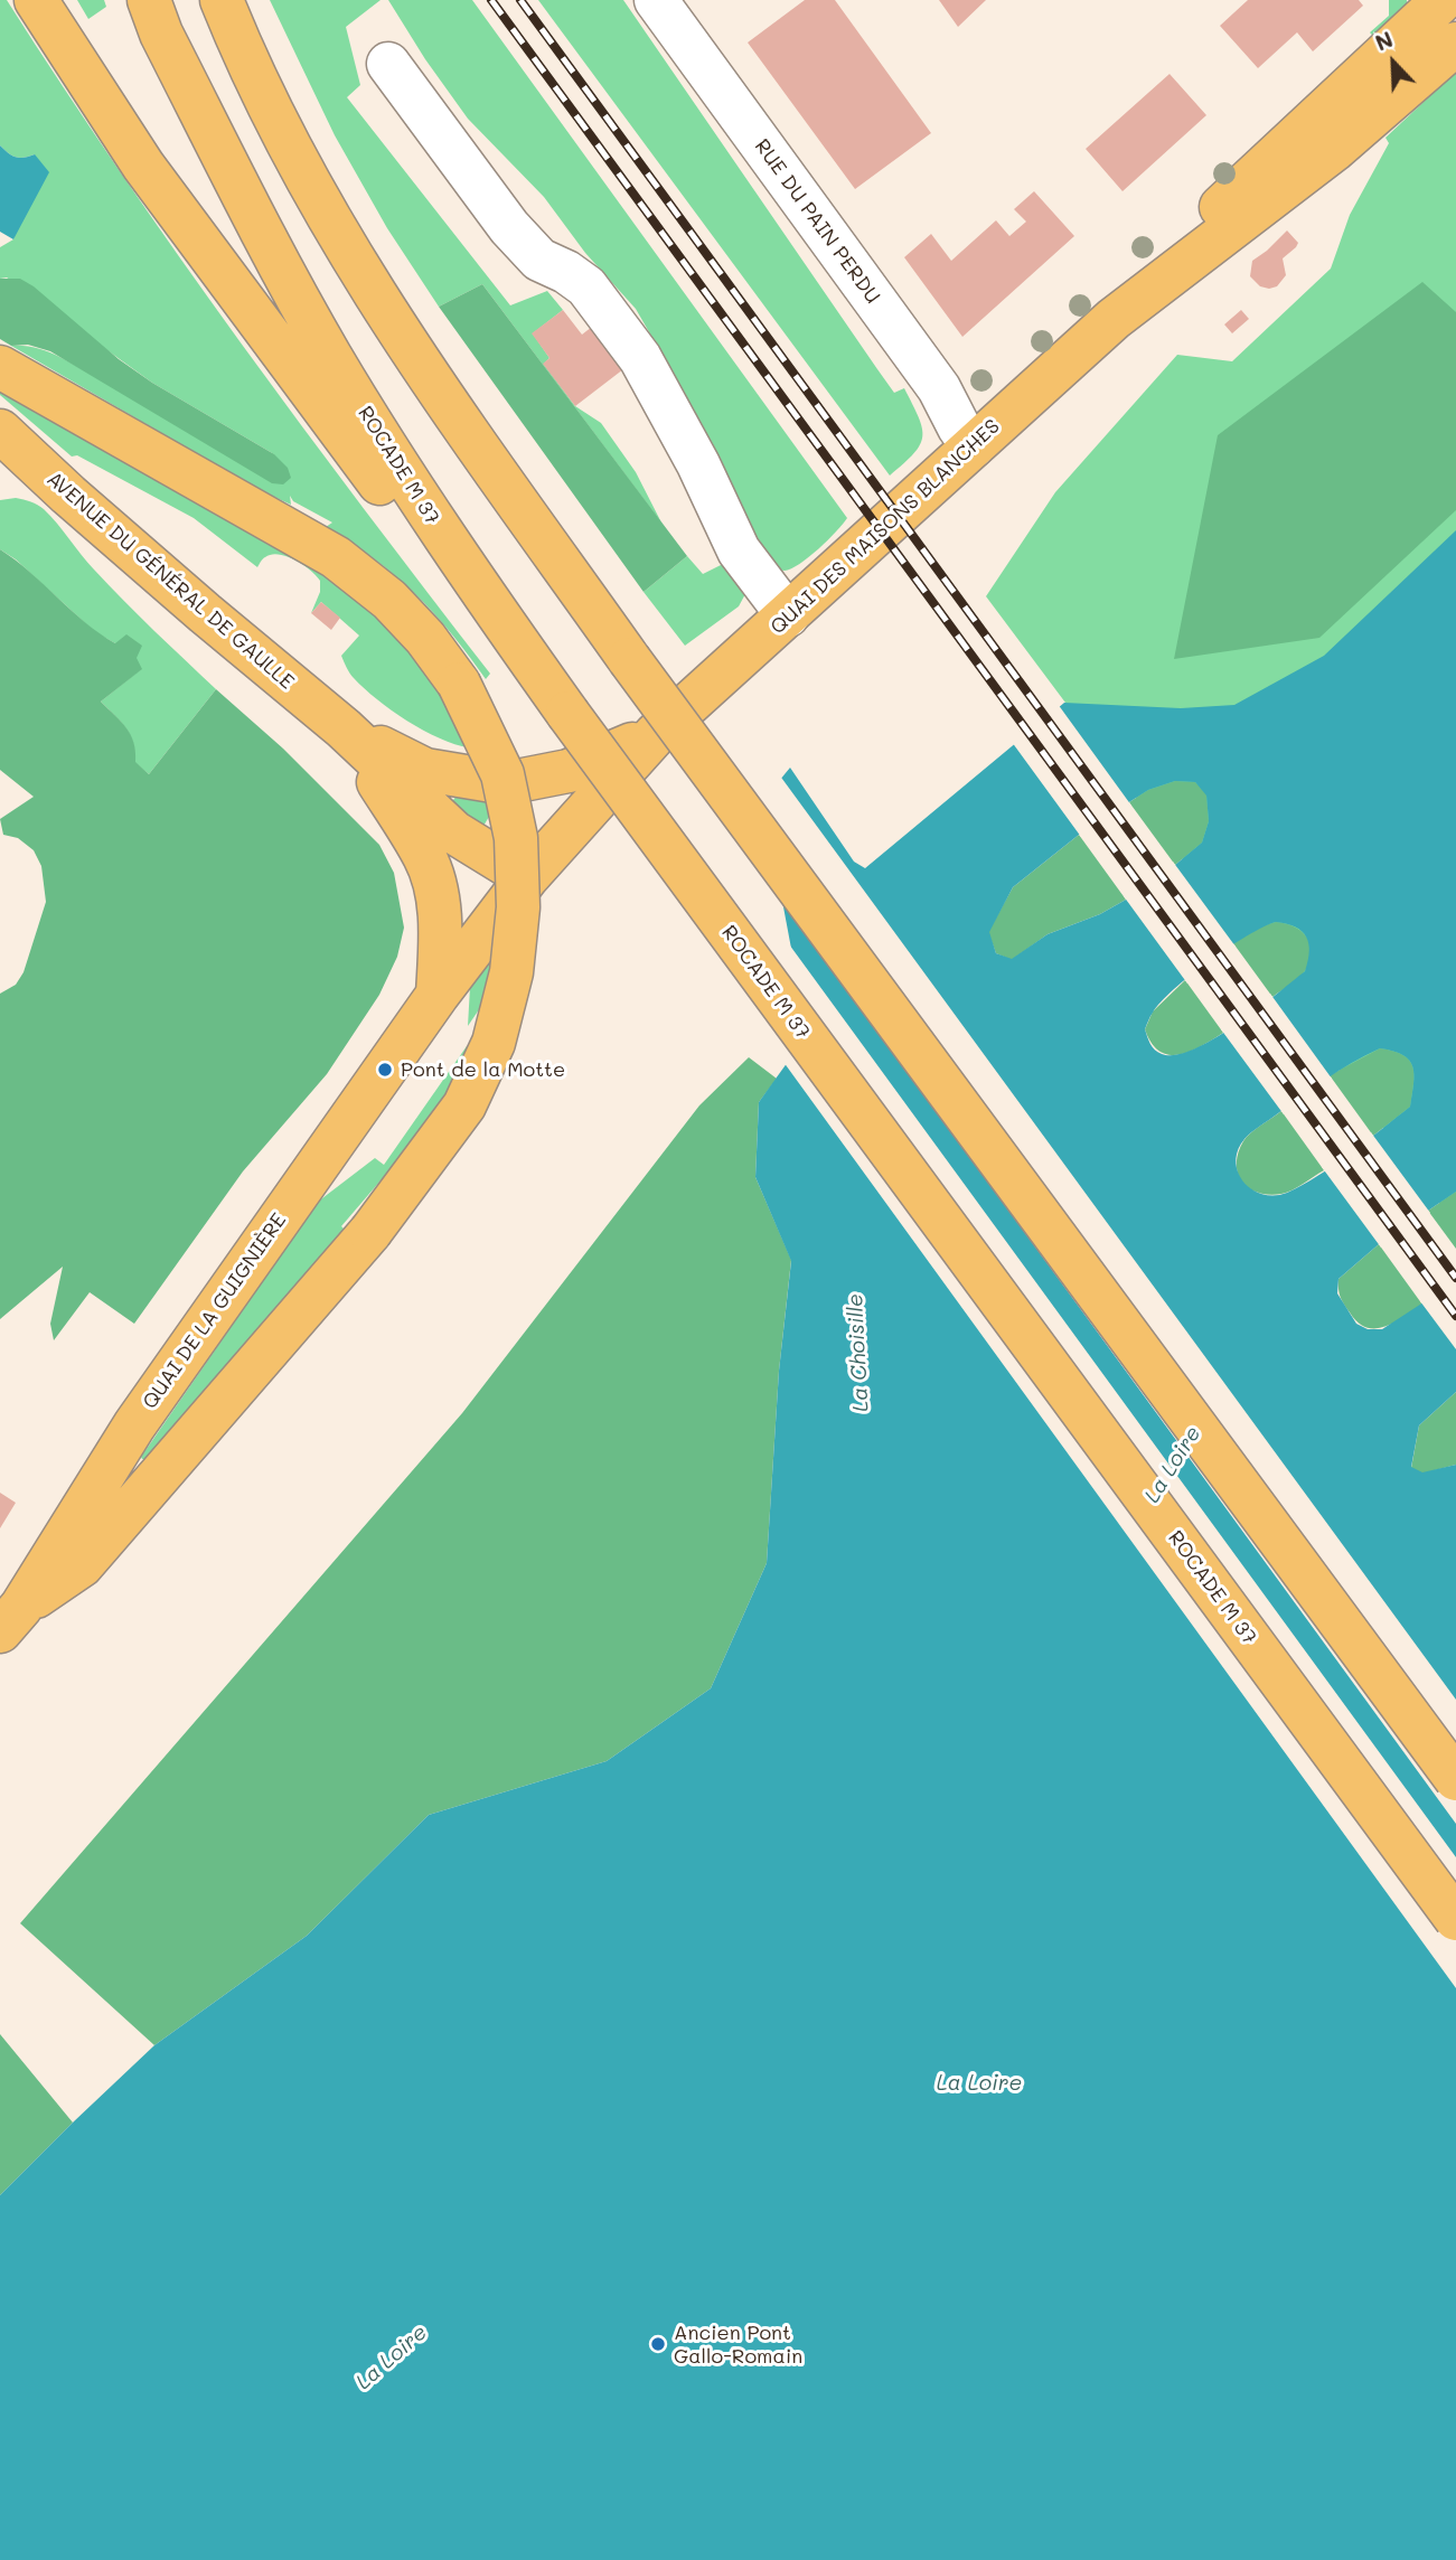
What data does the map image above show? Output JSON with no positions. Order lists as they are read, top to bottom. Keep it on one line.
{"streets":{"main road":["ROCADE M 37","QUAI DES MAISONS BLANCHES","AVENUE DU GÉNÉRAL DE GAULLE","QUAI DE LA GUIGNIÈRE"],"street":["RUE DU PAIN PERDU"]},"crossings":[["RUE DU PAIN PERDU","QUAI DES MAISONS BLANCHES"],["QUAI DES MAISONS BLANCHES","QUAI DE LA GUIGNIÈRE"]],"water":["La Choisille","La Loire"],"places":["Pont de la Motte","Ancien Pont Gallo-Romain"],"north":"top left"}
